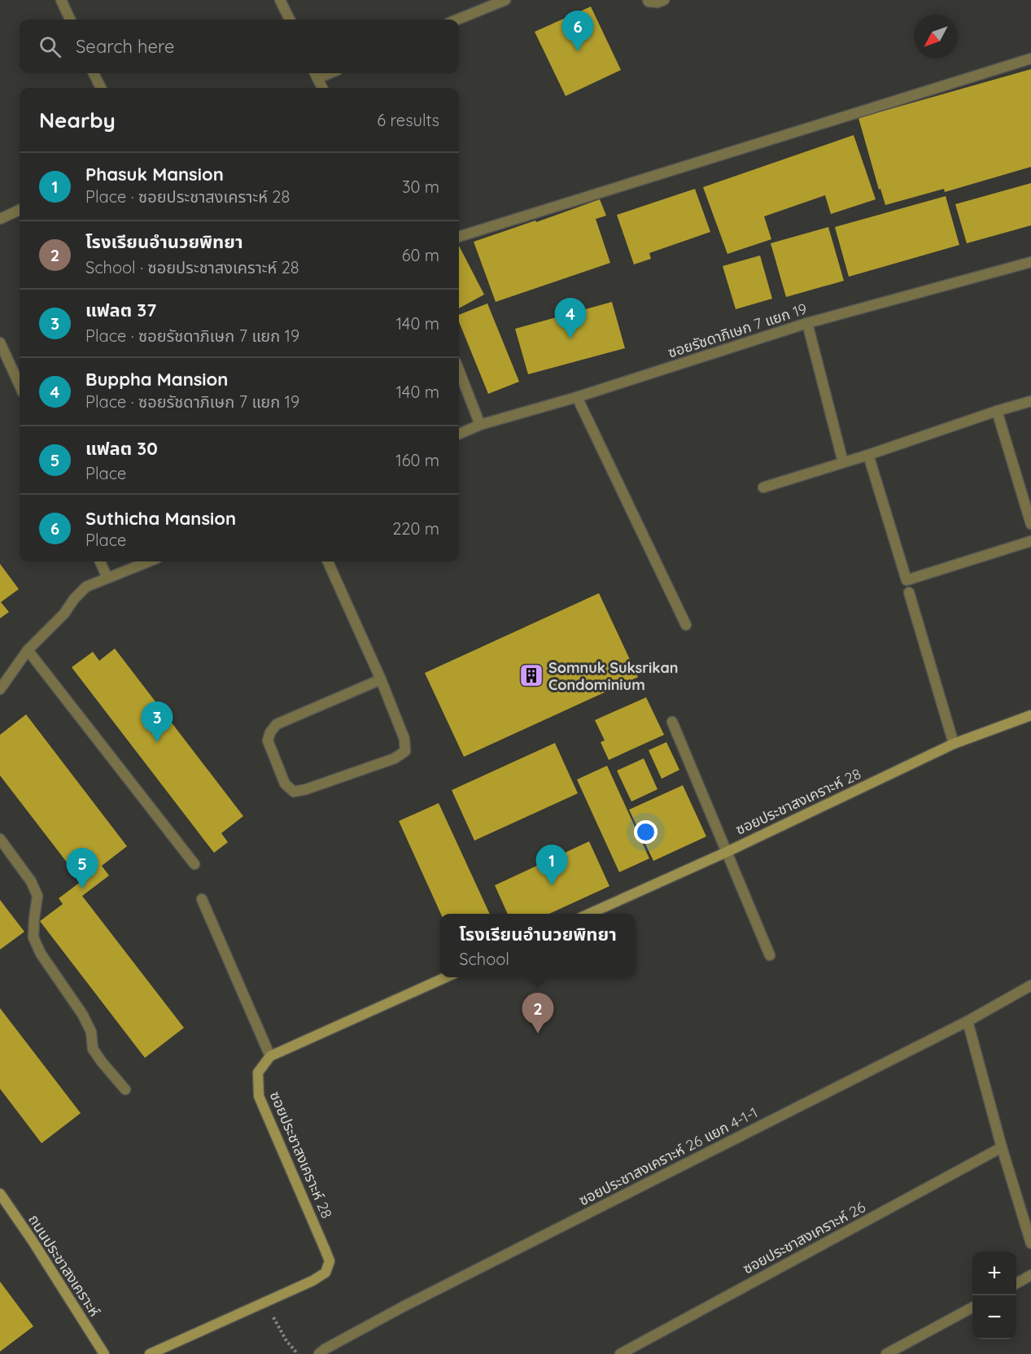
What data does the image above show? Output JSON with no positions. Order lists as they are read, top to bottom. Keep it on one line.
{"streets":{"street":["ซอยรัชดาภิเษก 7 แยก 19","ซอยประชาสงเคราะห์ 28","ซอยประชาสงเคราะห์ 26 แยก 4-1-1","ซอยประชาสงเคราะห์ 26","ถนนประชาสงเคราะห์"]},"places":{"building":["Somnuk Suksrikan Condominium"]},"north":"bottom left","page":{"pins":["6","4","3","1","5","2"],"search":"Search here","heading":["Nearby","6 results"],"list":[{"mark":"1","name":"Phasuk Mansion","note":"Place · ซอยประชาสงเคราะห์ 28","value":"30 m"},{"mark":"2","name":"โรงเรียนอำนวยพิทยา","note":"School · ซอยประชาสงเคราะห์ 28","value":"60 m"},{"mark":"3","name":"แฟลต 37","note":"Place · ซอยรัชดาภิเษก 7 แยก 19","value":"140 m"},{"mark":"4","name":"Buppha Mansion","note":"Place · ซอยรัชดาภิเษก 7 แยก 19","value":"140 m"},{"mark":"5","name":"แฟลต 30","note":"Place","value":"160 m"},{"mark":"6","name":"Suthicha Mansion","note":"Place","value":"220 m"}],"popup":["โรงเรียนอำนวยพิทยา","School"],"map_buttons":["+","−"]}}
